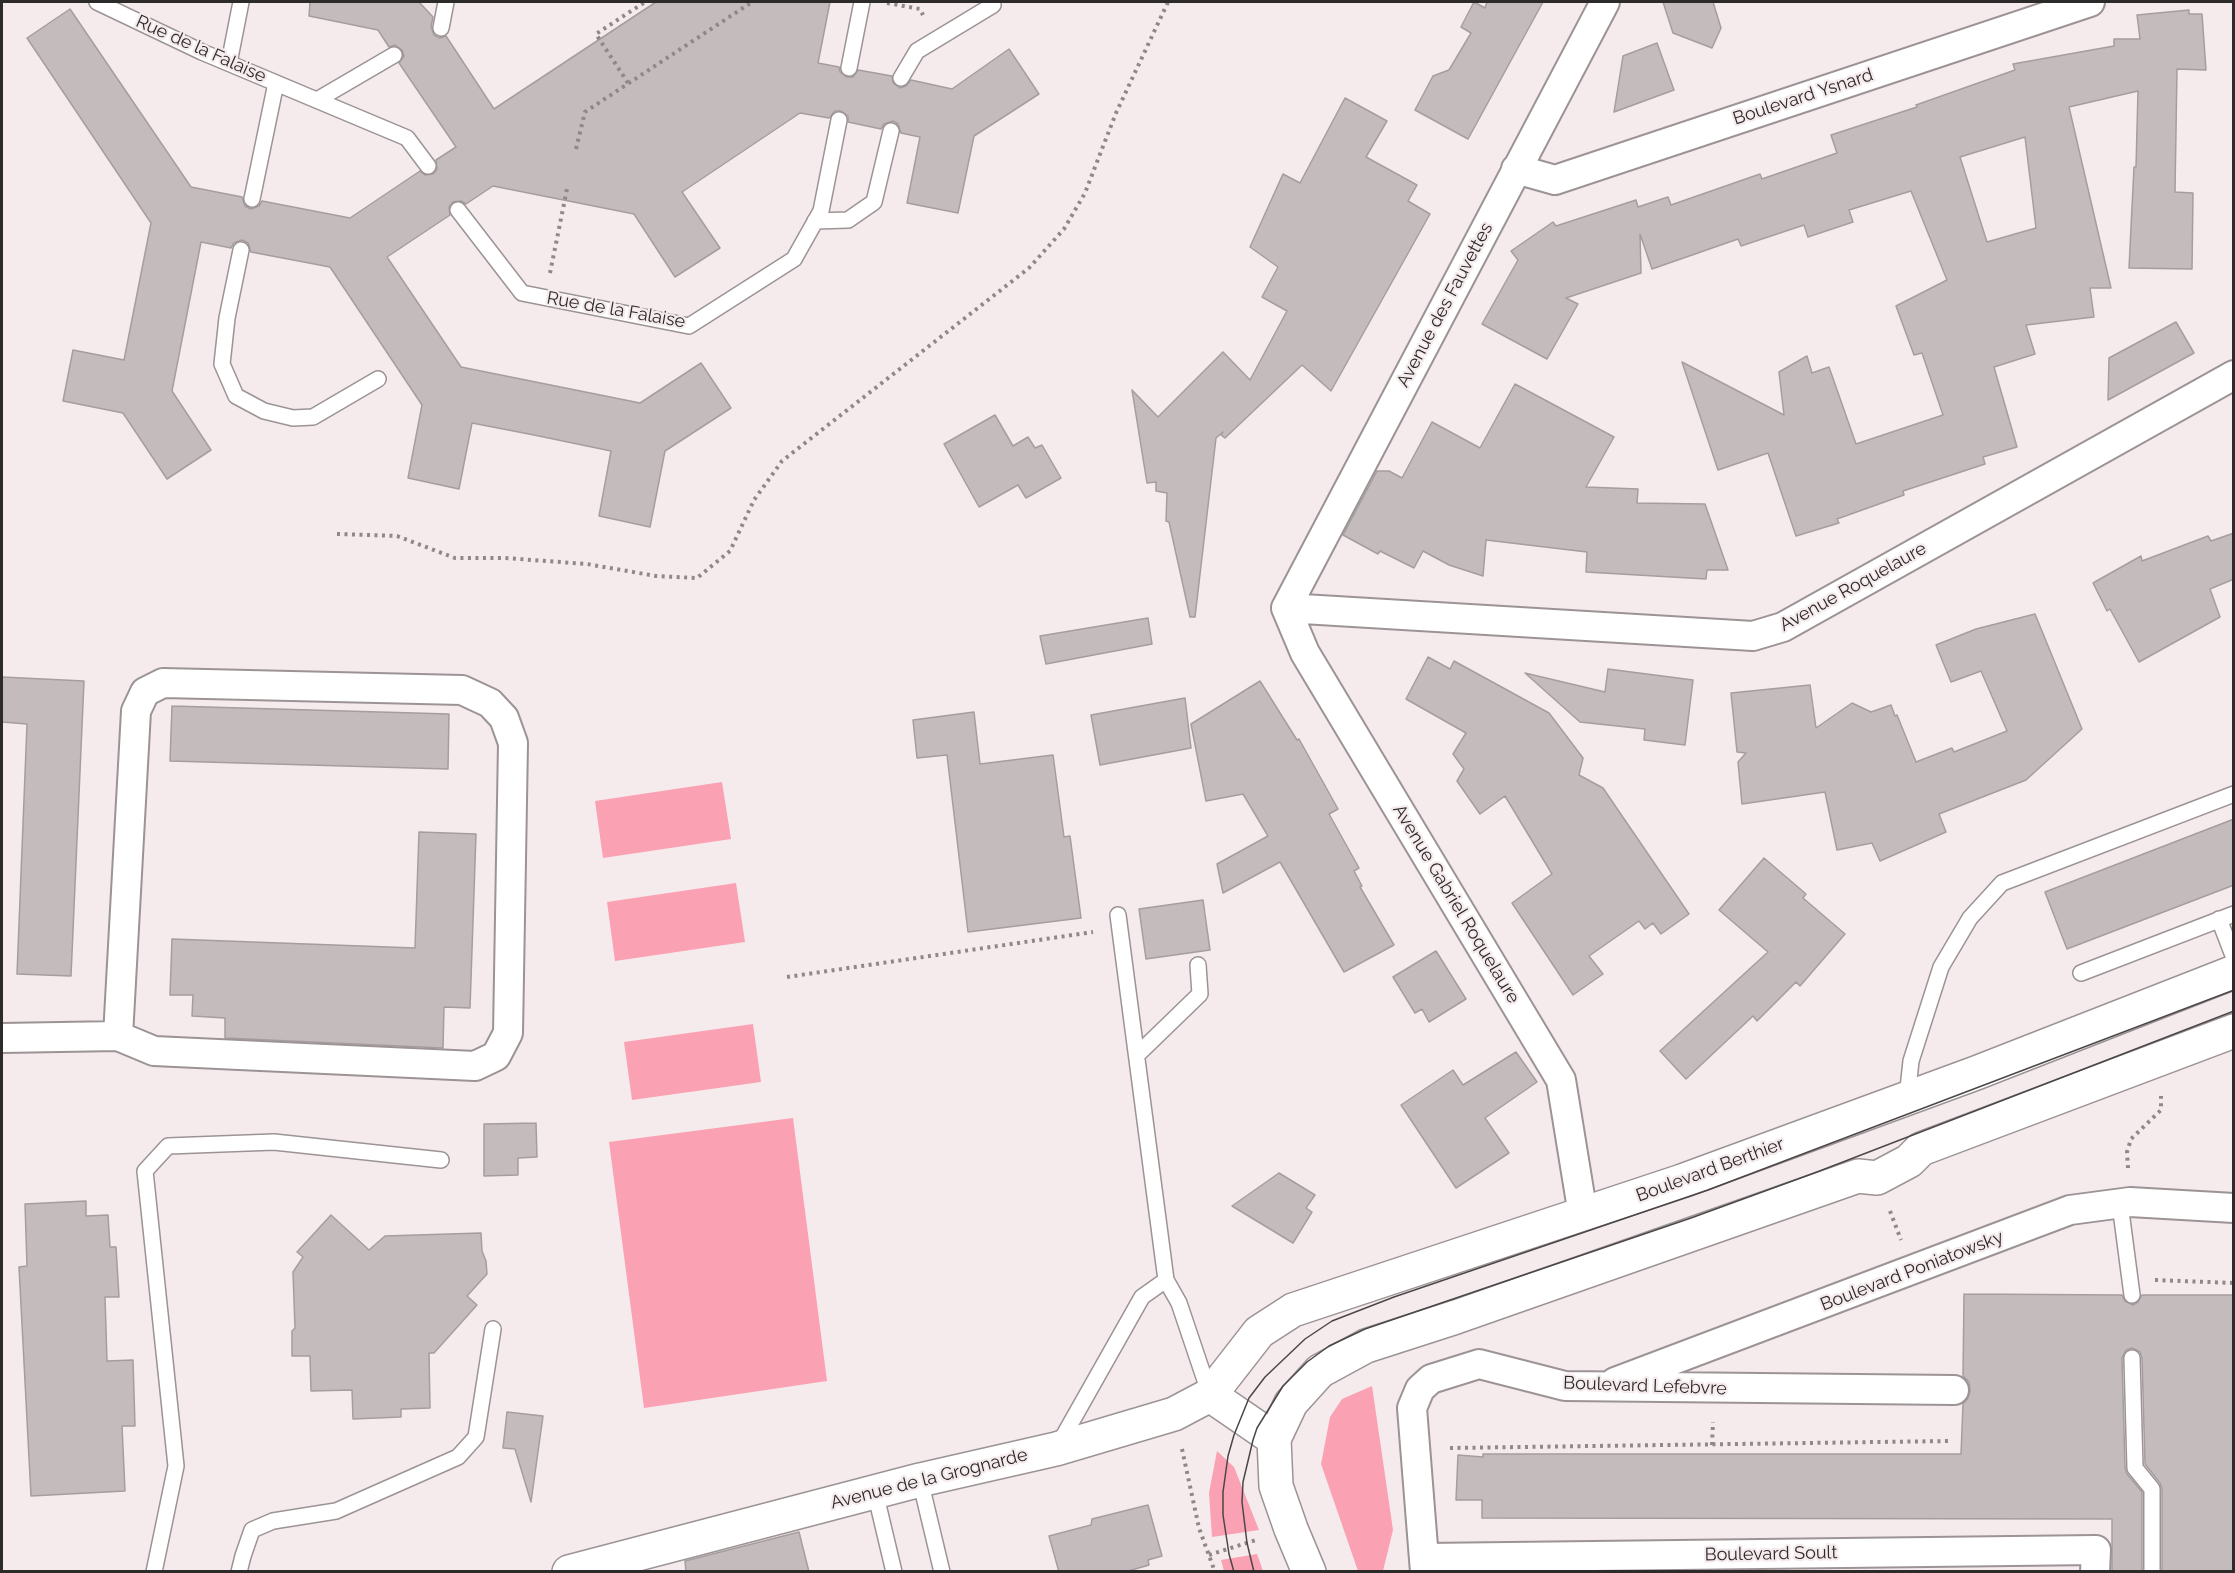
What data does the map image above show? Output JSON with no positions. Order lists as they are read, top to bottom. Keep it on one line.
{"streets":{"street":["Boulevard Ysnard","Avenue des Fauvettes","Avenue Roquelaure","Avenue Gabriel Roquelaure","Boulevard Berthier","Boulevard Poniatowsky","Boulevard Lefebvre","Avenue de la Grognarde","Boulevard Soult"],"lane":["Rue de la Falaise"]},"crossings":[["Boulevard Ysnard","Avenue des Fauvettes"],["Avenue des Fauvettes","Avenue Roquelaure"],["Avenue des Fauvettes","Avenue Gabriel Roquelaure"],["Avenue Roquelaure","Avenue Gabriel Roquelaure"],["Avenue Gabriel Roquelaure","Boulevard Berthier"],["Boulevard Berthier","Avenue de la Grognarde"],["Boulevard Poniatowsky","Boulevard Lefebvre"],["Boulevard Lefebvre","Boulevard Soult"]]}
